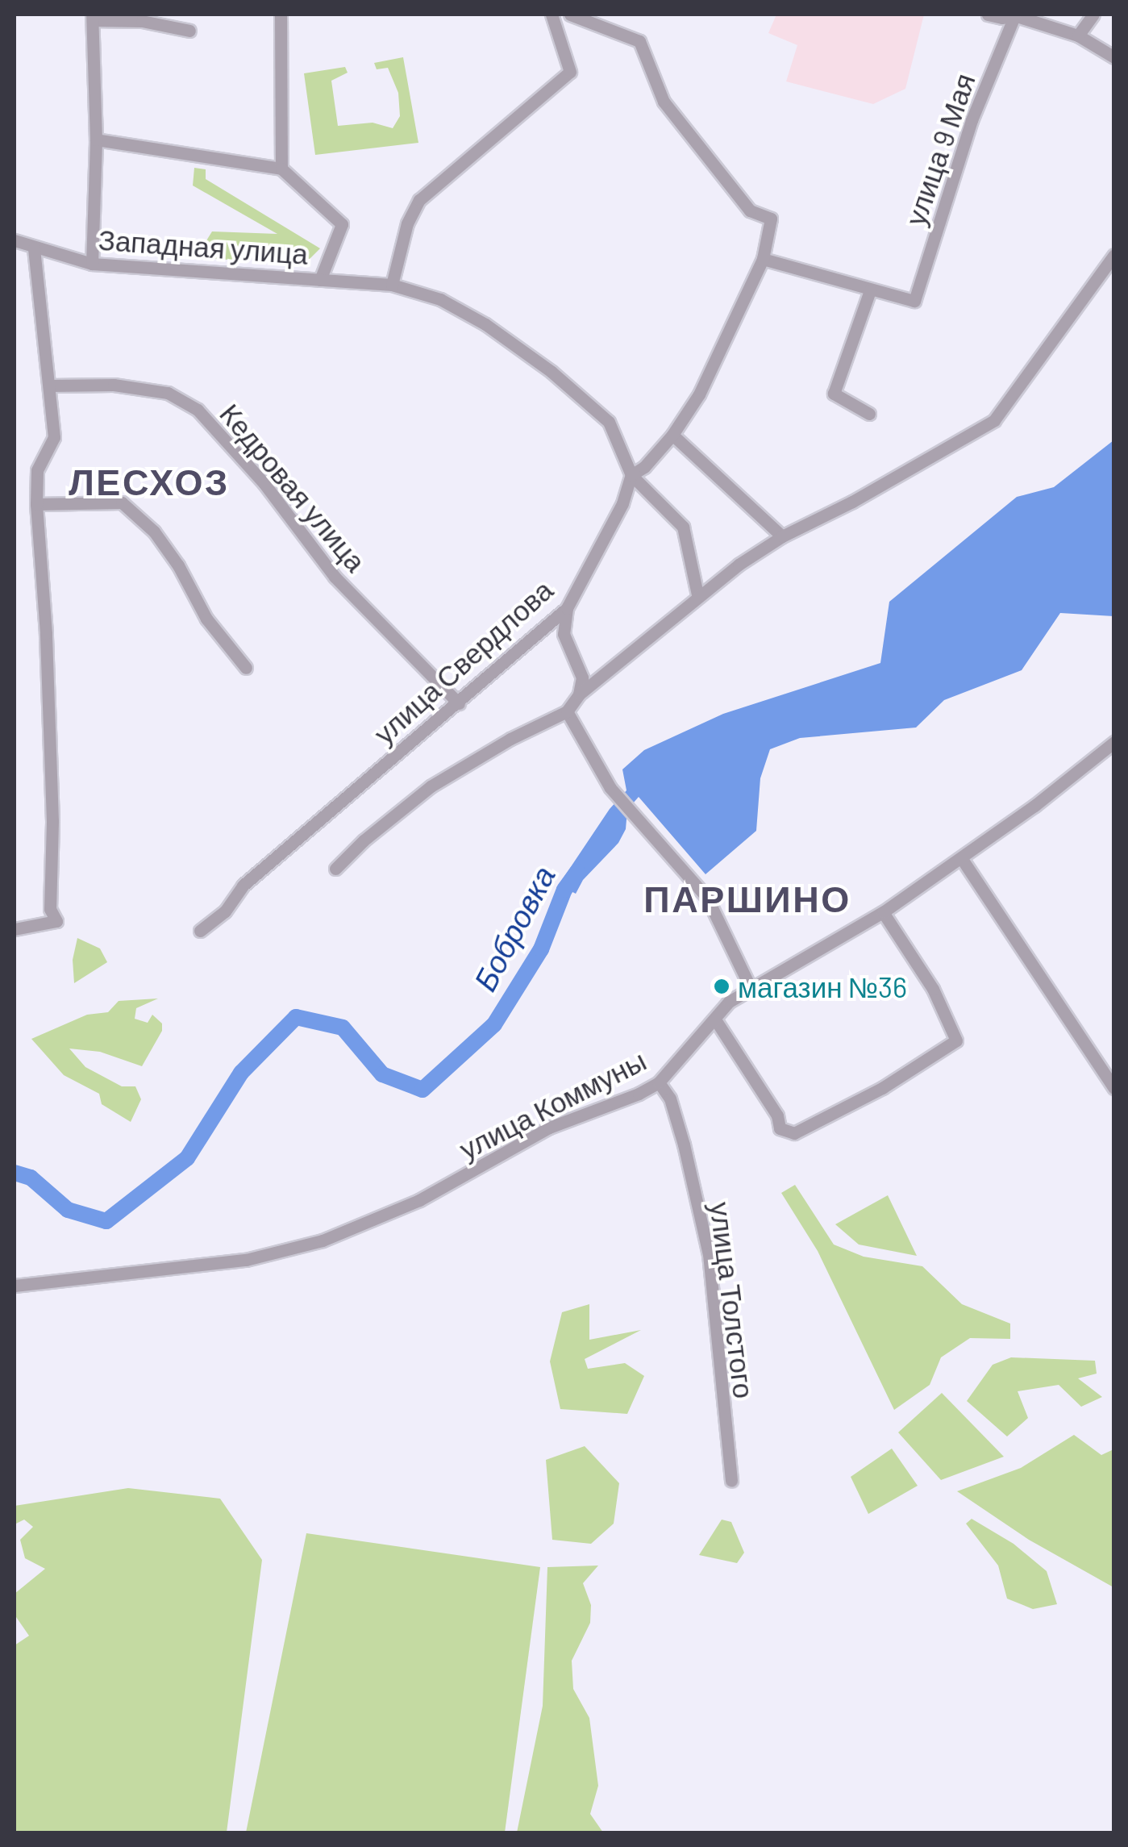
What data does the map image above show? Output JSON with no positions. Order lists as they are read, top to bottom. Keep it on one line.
{"streets":{"street":["улица 9 Мая","Западная улица","Кедровая улица","улица Свердлова","улица Коммуны","улица Толстого"]},"crossings":[["Западная улица","улица Свердлова"],["Кедровая улица","улица Свердлова"],["улица Коммуны","улица Толстого"]],"districts":["ЛЕСХОЗ","ПАРШИНО"],"water":["Бобровка"],"places":["магазин №36"]}
